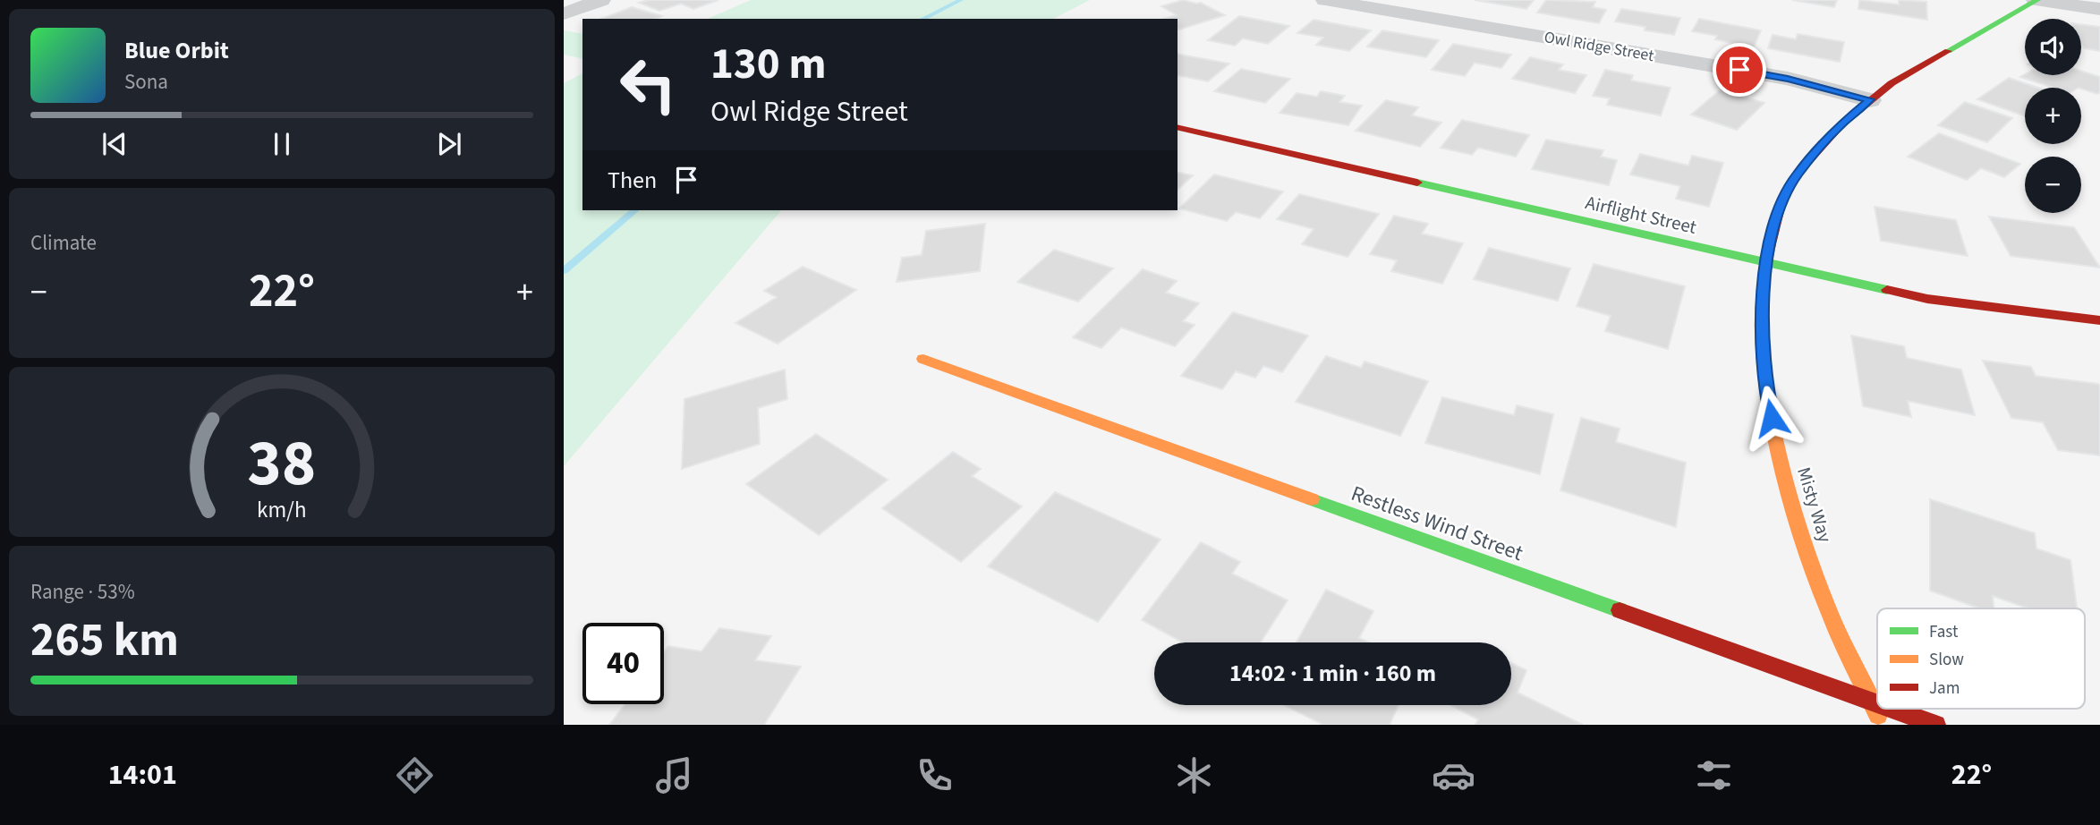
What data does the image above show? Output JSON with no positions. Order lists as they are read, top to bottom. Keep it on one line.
{"streets":{"street":["Owl Ridge Street","Airflight Street","Misty Way","Restless Wind Street"]},"crossings":[["Owl Ridge Street","Misty Way"],["Airflight Street","Misty Way"],["Misty Way","Restless Wind Street"]],"legend":["Fast","Slow","Jam"],"page":{"map_buttons":["+","−"],"turn":["130 m","Owl Ridge Street"],"song":["Blue Orbit","Sona"],"then":"Then","tile":["Climate",["Range · 53%","265 km"]],"heat":["−","22°","+"],"limit":"40","trip":"14:02 · 1 min · 160 m","tabs":["14:01","22°"],"gauge":["38","km/h"]}}
